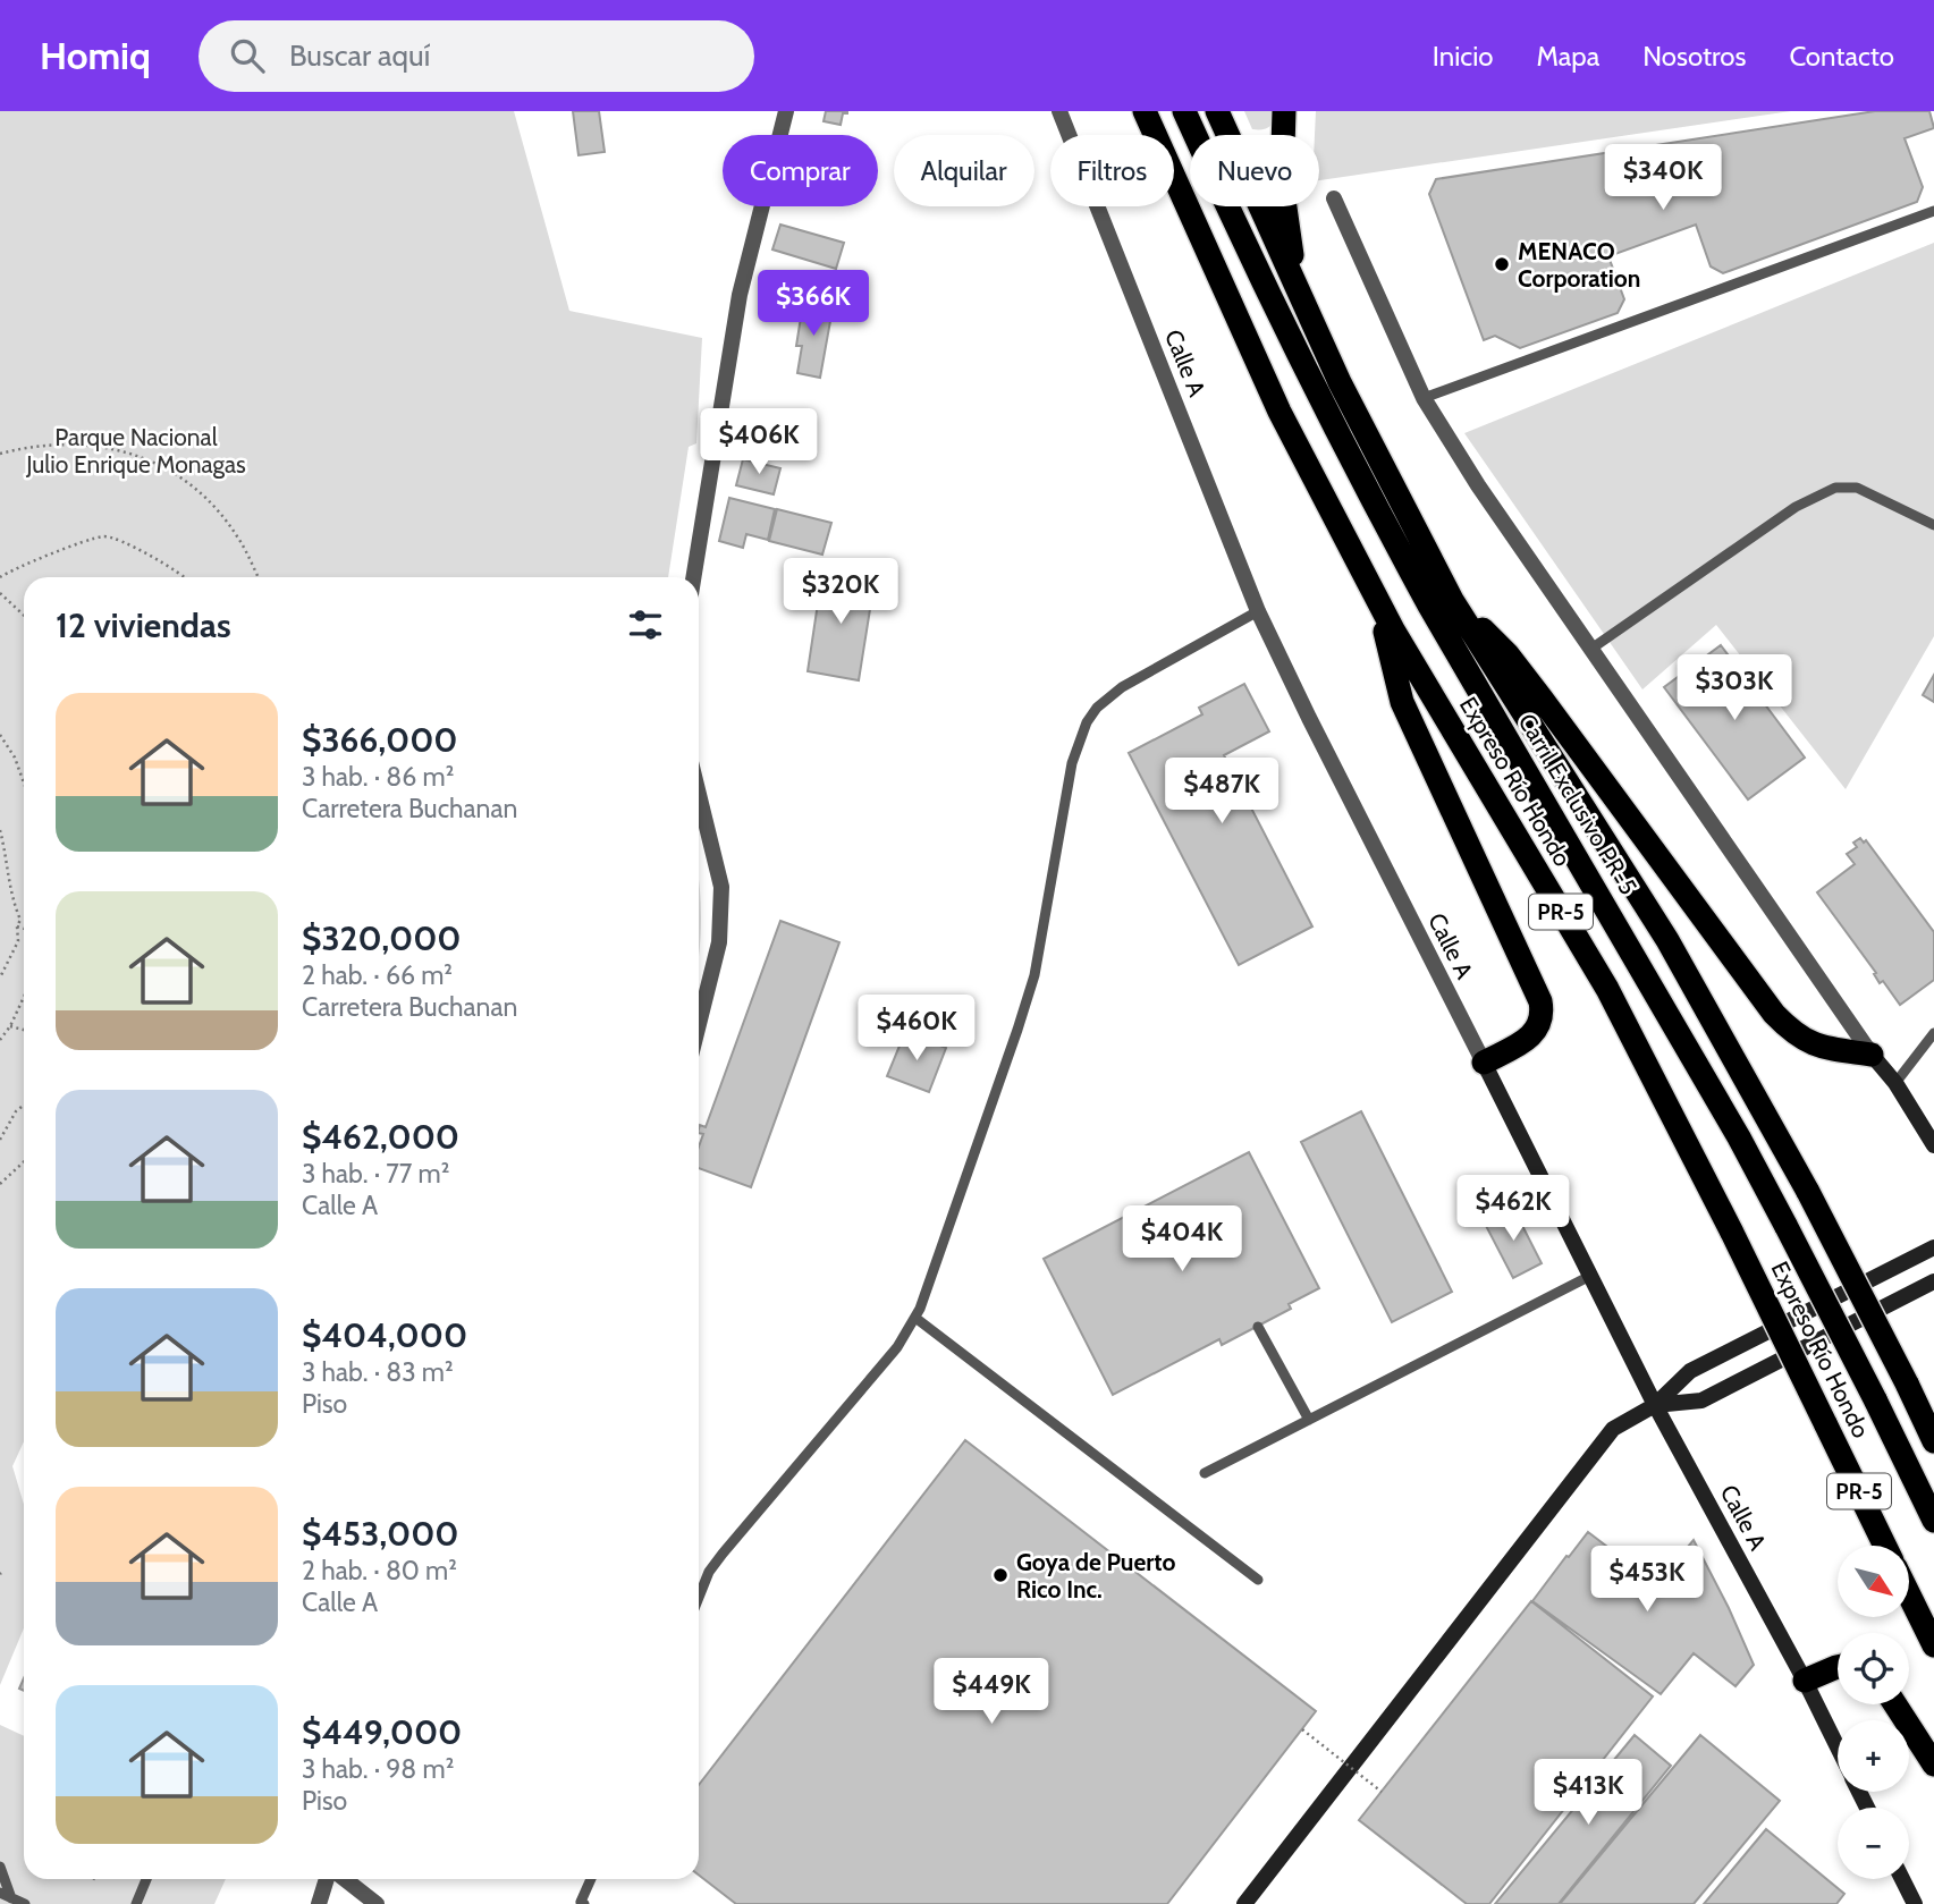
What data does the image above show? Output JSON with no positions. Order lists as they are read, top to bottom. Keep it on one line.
{"streets":{"highway":["Expreso Río Hondo","Carril Exclusivo PR-5","PR-5"],"street":["Calle A"]},"parks":["Parque Nacional Julio Enrique Monagas"],"places":["MENACO Corporation","Goya de Puerto Rico Inc."],"north":"bottom right","page":{"header":"Homiq","search":"Buscar aquí","nav":["Inicio","Mapa","Nosotros","Contacto"],"chip":["Comprar","Alquilar","Filtros","Nuevo"],"price":["$340K","$366K","$406K","$320K","$303K","$487K","$460K","$462K","$404K","$453K","$449K","$413K"],"heading":"12 viviendas","list":[{"name":"$366,000","note":"3 hab. · 86 m² · Carretera Buchanan"},{"name":"$320,000","note":"2 hab. · 66 m² · Carretera Buchanan"},{"name":"$462,000","note":"3 hab. · 77 m² · Calle A"},{"name":"$404,000","note":"3 hab. · 83 m² · Piso"},{"name":"$453,000","note":"2 hab. · 80 m² · Calle A"},{"name":"$449,000","note":"3 hab. · 98 m² · Piso"}],"map_buttons":["+","−"]}}
